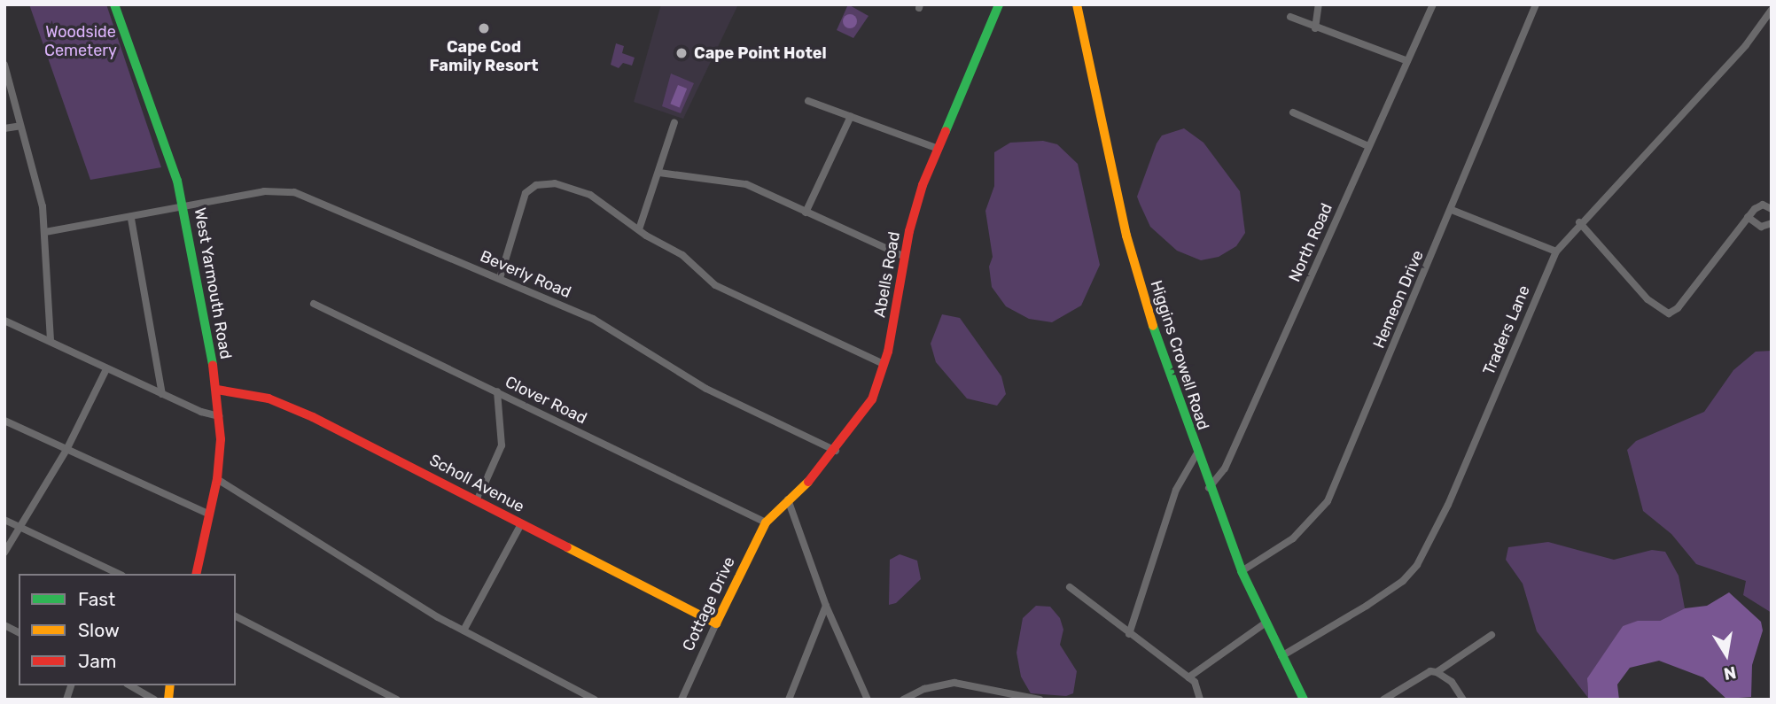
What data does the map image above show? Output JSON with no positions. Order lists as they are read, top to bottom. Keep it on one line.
{"streets":{"main road":["Abells Road","West Yarmouth Road","Higgins Crowell Road","Scholl Avenue","Cottage Drive"],"street":["North Road","Beverly Road","Hemeon Drive","Traders Lane","Clover Road"]},"crossings":[["North Road","Higgins Crowell Road"],["Beverly Road","Abells Road"],["Beverly Road","West Yarmouth Road"],["Abells Road","Clover Road"],["Abells Road","Cottage Drive"],["West Yarmouth Road","Scholl Avenue"],["Hemeon Drive","Higgins Crowell Road"],["Traders Lane","Higgins Crowell Road"],["Clover Road","Cottage Drive"],["Scholl Avenue","Cottage Drive"]],"parks":["Woodside Cemetery"],"places":["Cape Cod Family Resort","Cape Point Hotel"],"legend":["Fast","Slow","Jam"],"north":"bottom"}
